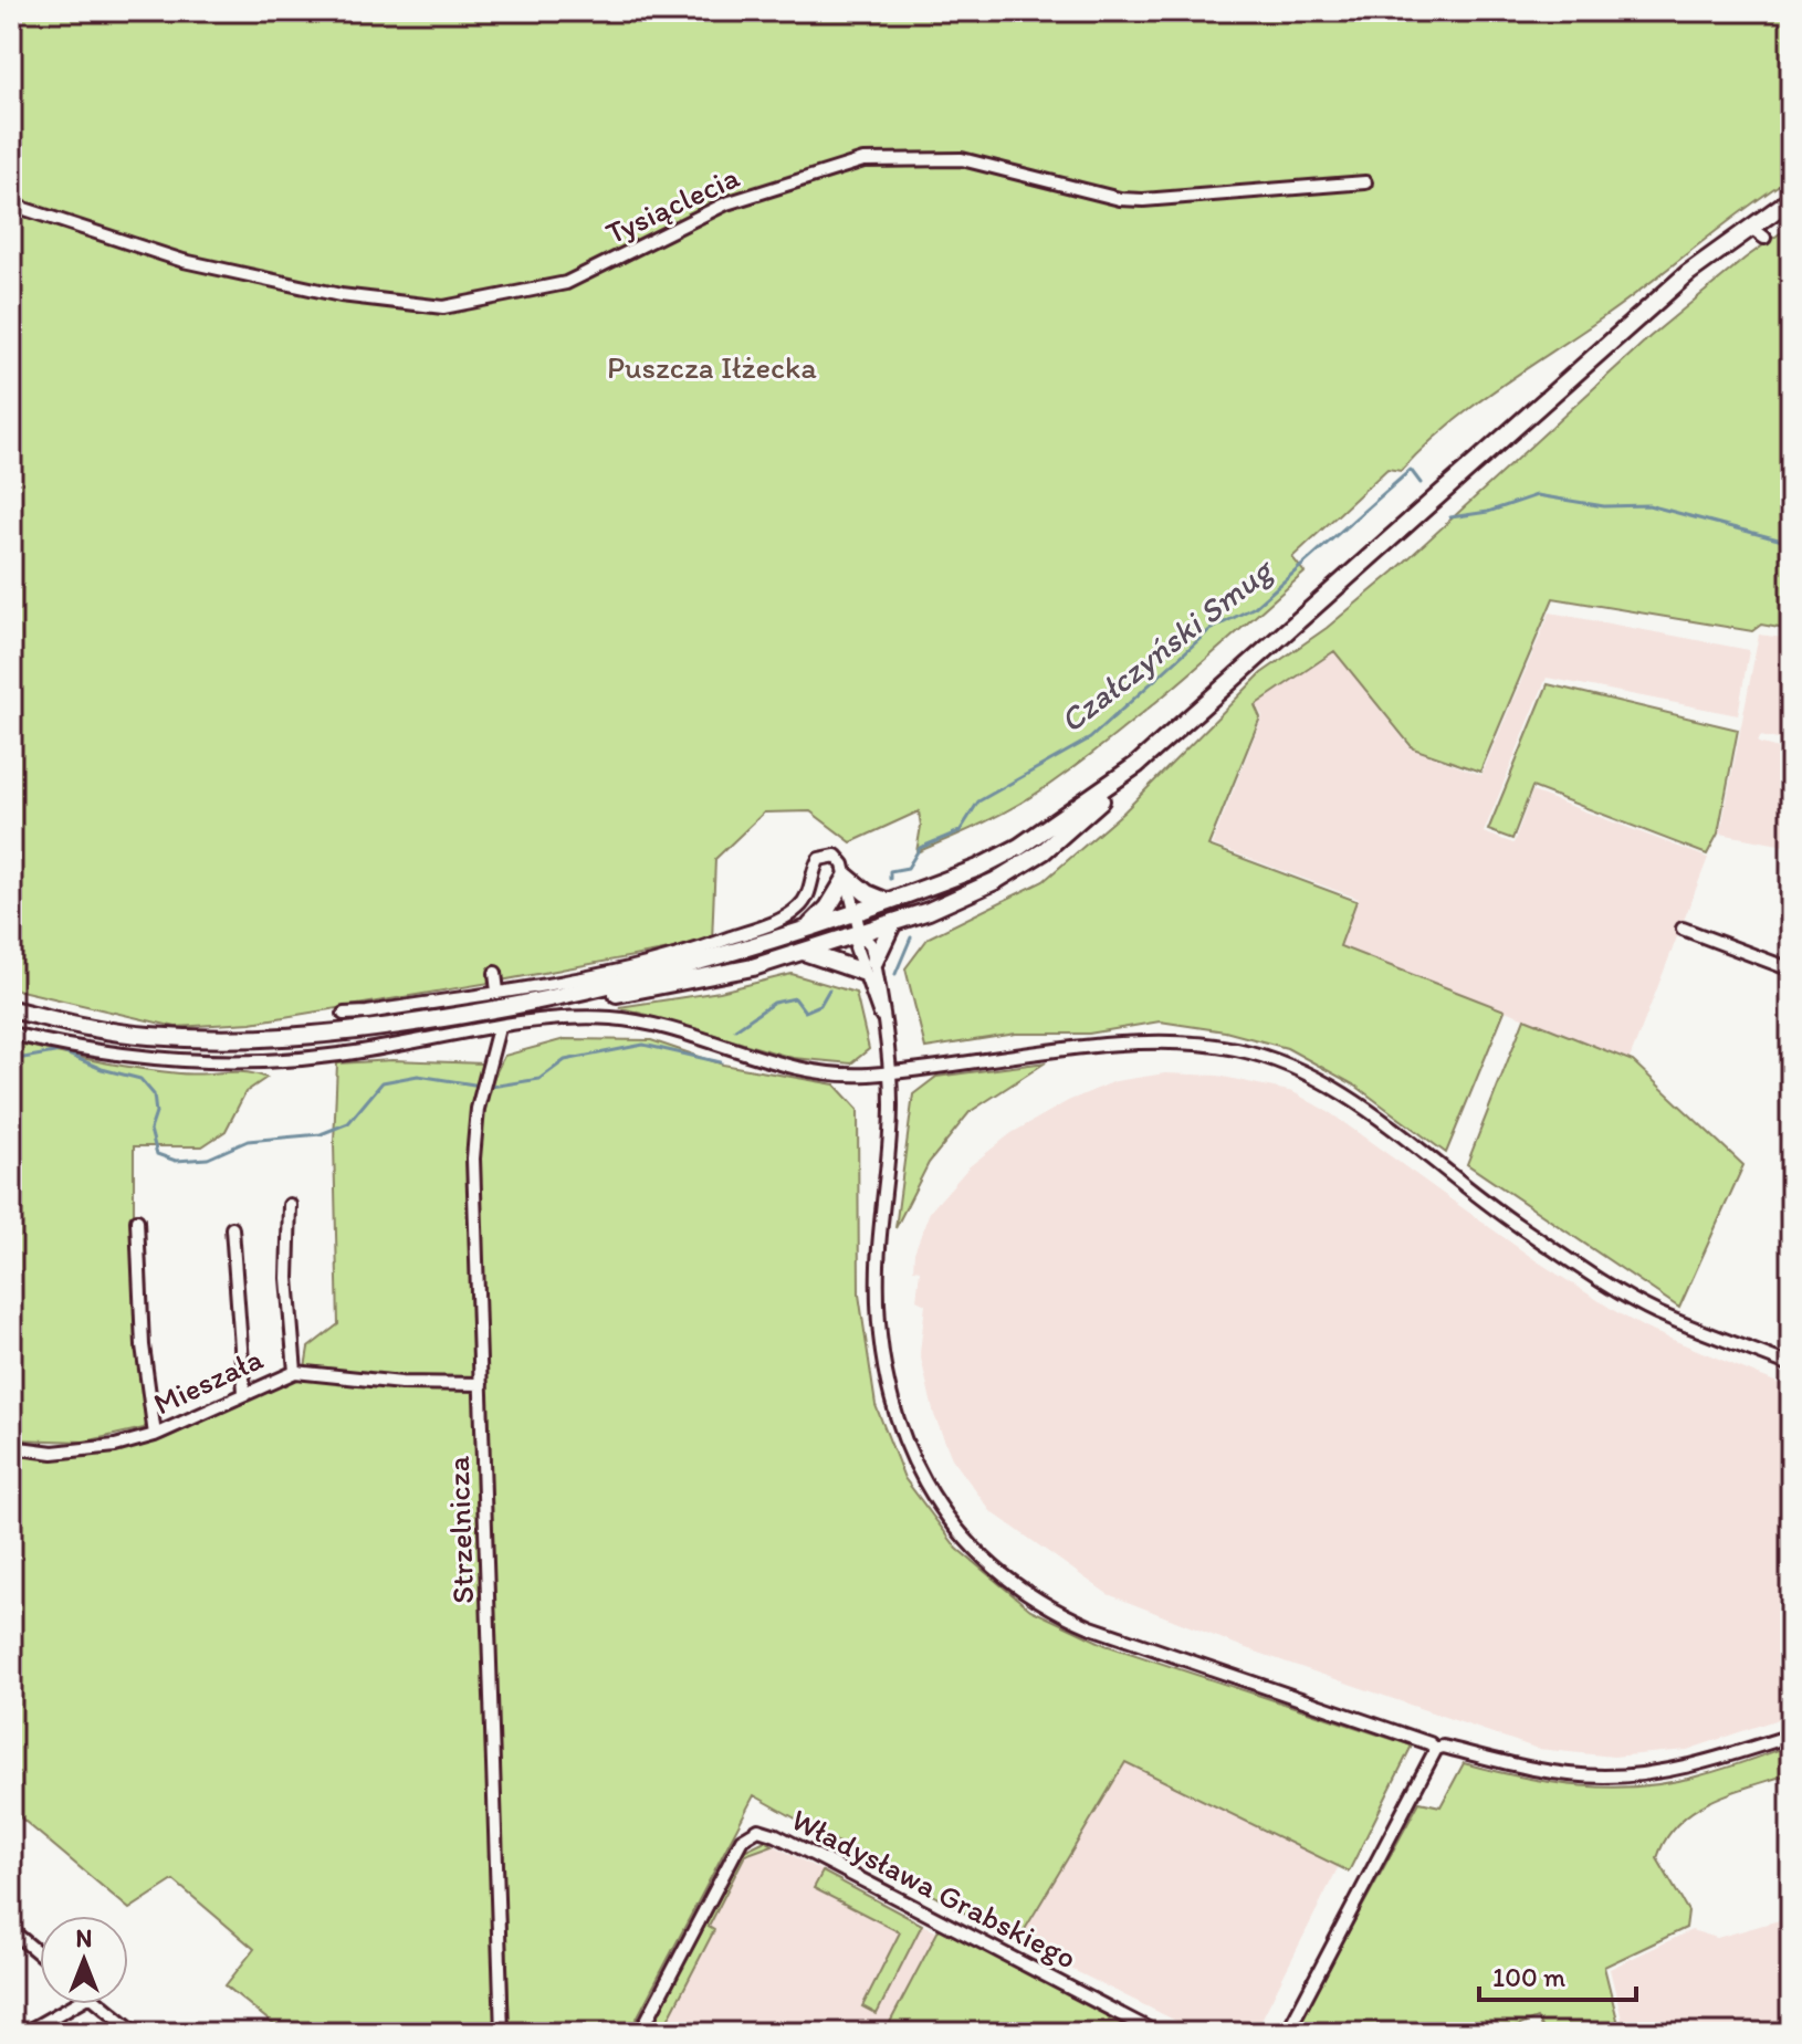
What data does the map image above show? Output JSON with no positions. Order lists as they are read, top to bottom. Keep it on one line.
{"streets":{"street":["Tysiąclecia","Mieszała","Strzelnicza","Władysława Grabskiego"]},"crossings":[["Mieszała","Strzelnicza"]],"water":["Czałczyński Smug"],"parks":["Puszcza Iłżecka"],"scale_bar":"100 m","north":"top"}
